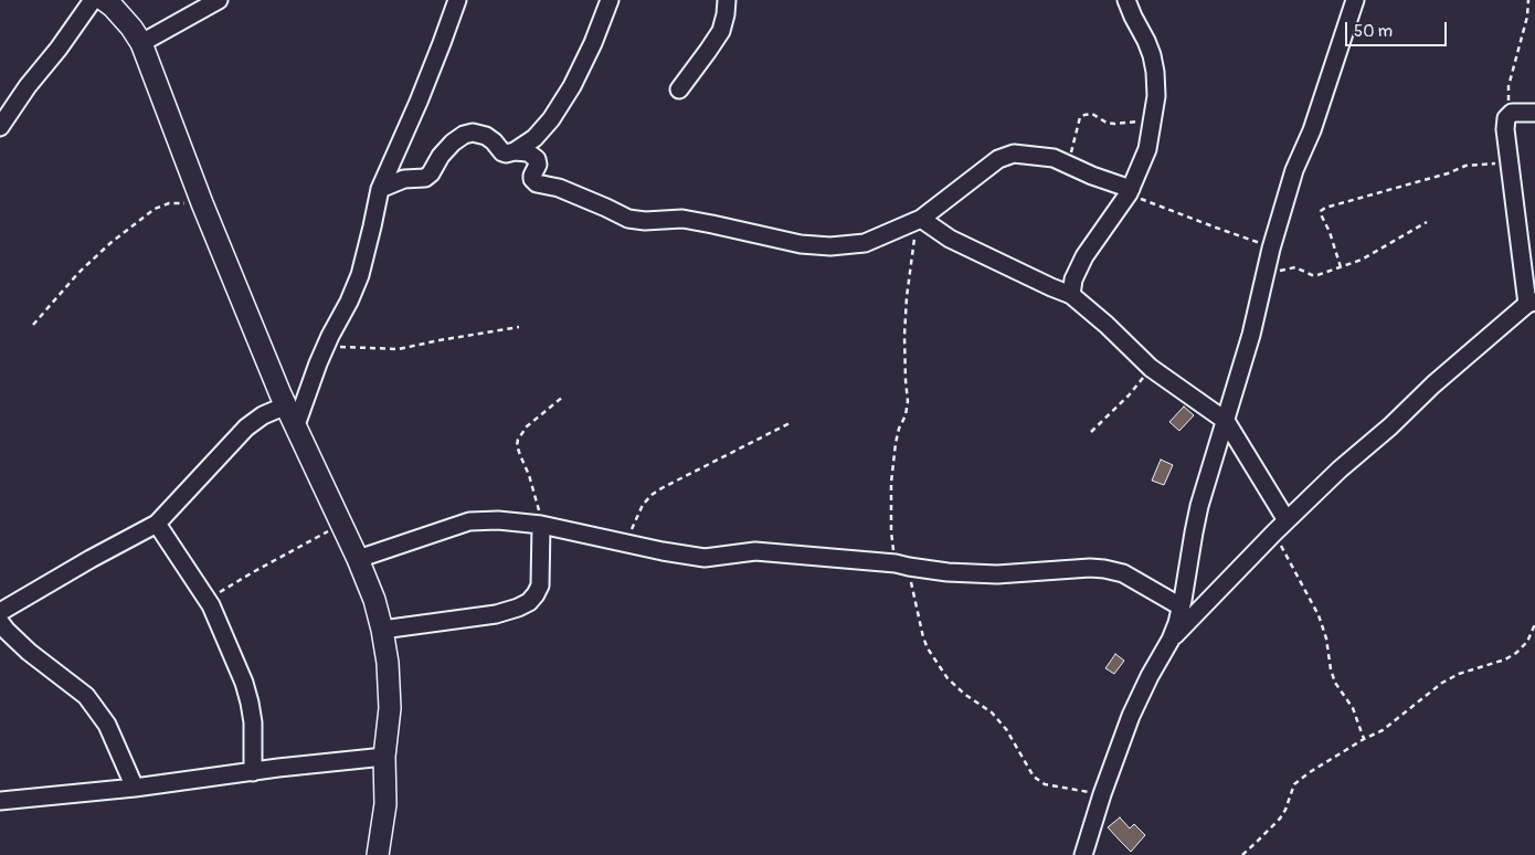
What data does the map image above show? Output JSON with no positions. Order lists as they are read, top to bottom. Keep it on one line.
{"scale_bar":"50 m"}
